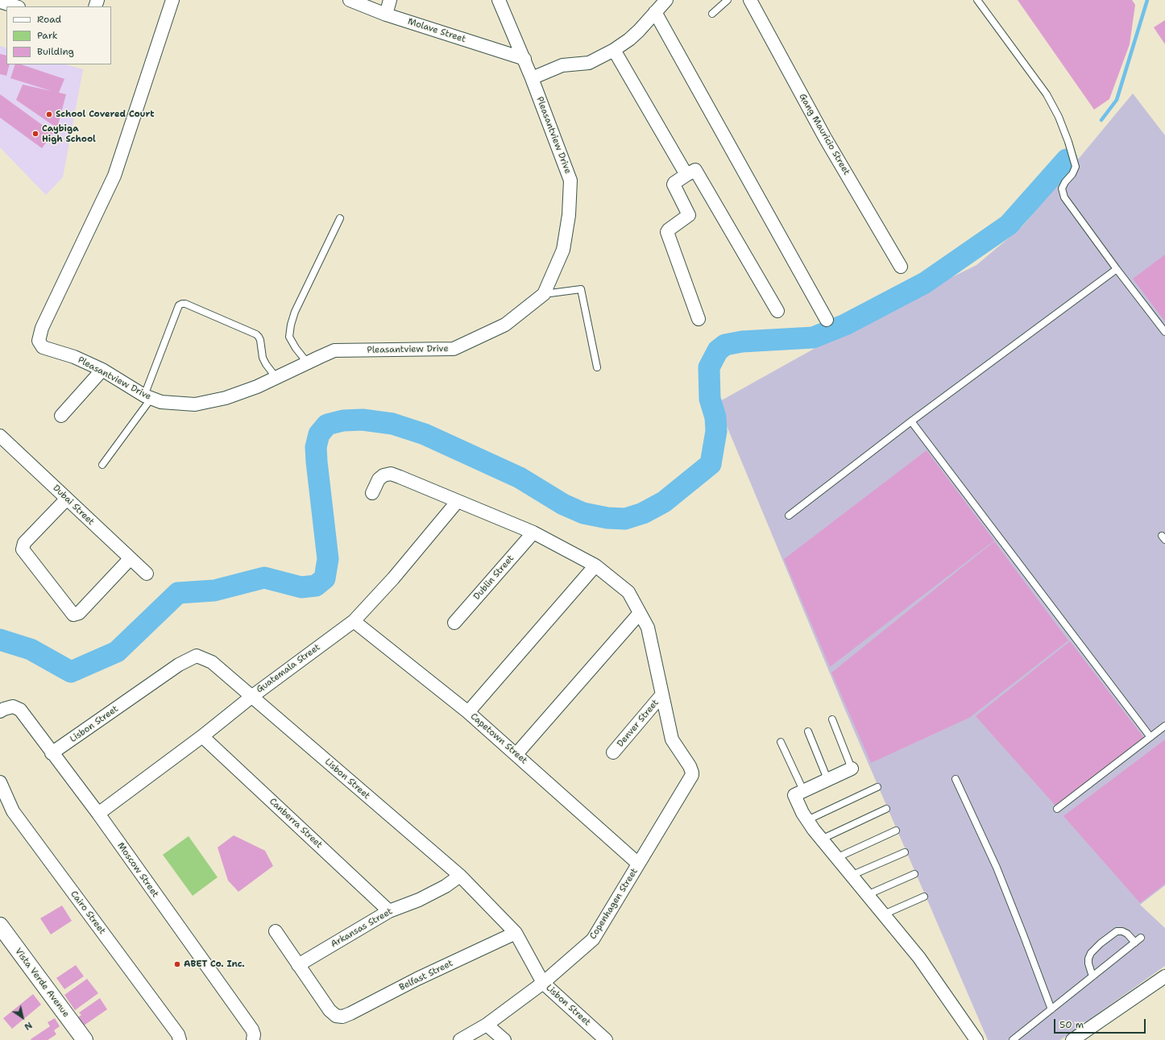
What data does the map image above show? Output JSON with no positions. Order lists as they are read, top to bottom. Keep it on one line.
{"streets":{"street":["Molave Street","Gang Mauricio Street","Pleasantview Drive","Dubai Street","Dublin Street","Guatemala Street","Denver Street","Lisbon Street","Capetown Street","Canberra Street","Moscow Street","Copenhagen Street","Cairo Street","Arkansas Street","Belfast Street","Vista Verde Avenue"]},"crossings":[["Molave Street","Pleasantview Drive"],["Guatemala Street","Lisbon Street"],["Guatemala Street","Capetown Street"],["Guatemala Street","Canberra Street"],["Guatemala Street","Moscow Street"],["Denver Street","Copenhagen Street"],["Lisbon Street","Moscow Street"],["Lisbon Street","Copenhagen Street"],["Lisbon Street","Arkansas Street"],["Lisbon Street","Belfast Street"],["Capetown Street","Copenhagen Street"],["Canberra Street","Arkansas Street"],["Arkansas Street","Belfast Street"]],"places":["School Covered Court","Caybiga High School","ABET Co. Inc."],"legend":["Road","Park","Building"],"scale_bar":"50 m","north":"bottom right"}
